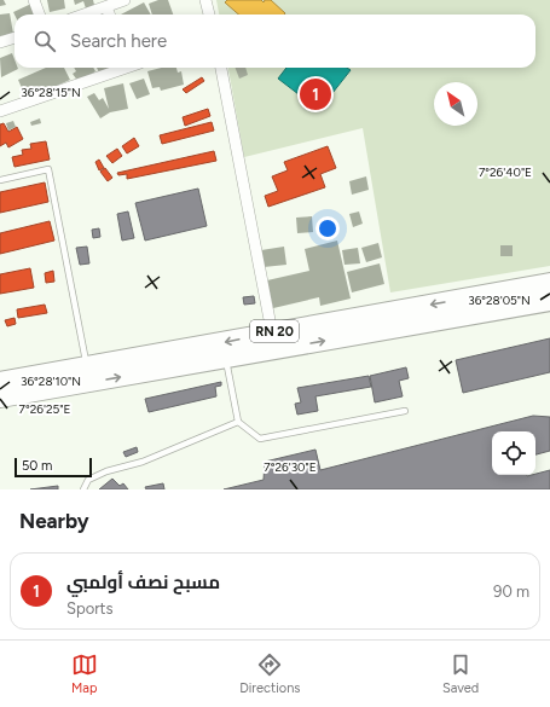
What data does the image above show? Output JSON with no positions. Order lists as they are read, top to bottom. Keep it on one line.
{"streets":{"highway":["RN 20"]},"scale_bar":"50 m","north":"top left","page":{"search":"Search here","pins":"1","scale":"50 m","heading":"Nearby","list":[{"mark":"1","name":"مسبح نصف أولمبي","note":"Sports","value":"90 m"}],"nav":["Map","Directions","Saved"]},"coordinates":["36°28'15\"N","7°26'40\"E","36°28'05\"N","36°28'10\"N","7°26'25\"E","7°26'30\"E"]}
